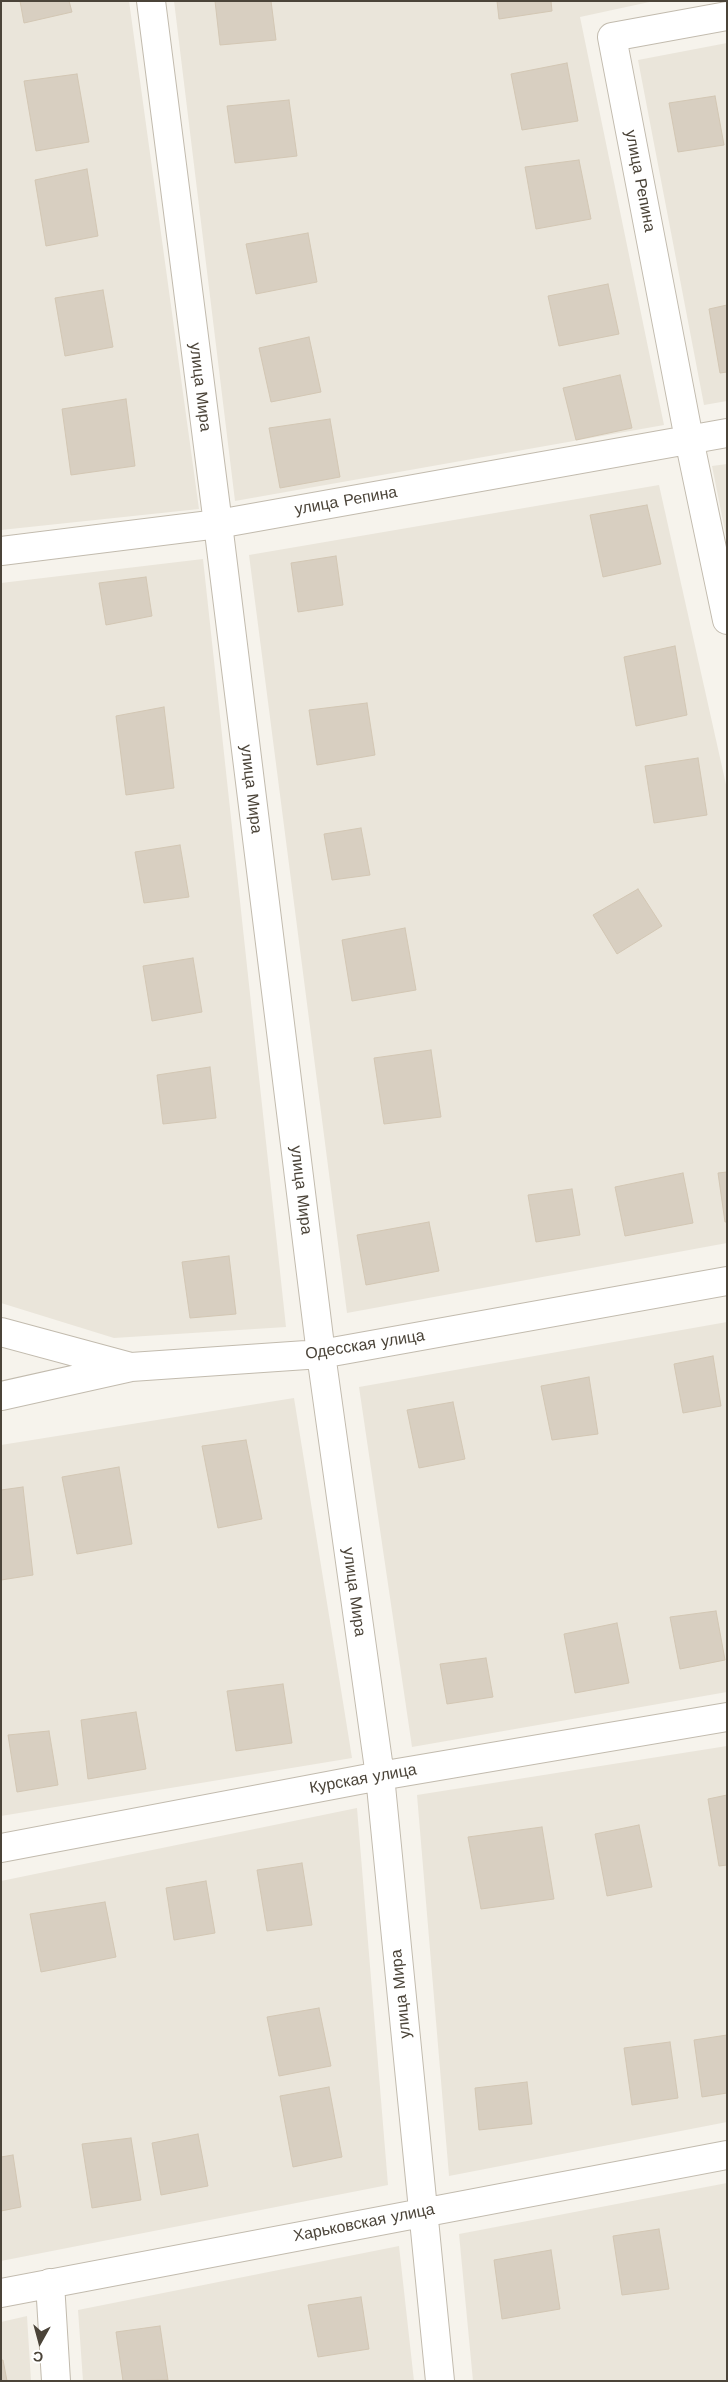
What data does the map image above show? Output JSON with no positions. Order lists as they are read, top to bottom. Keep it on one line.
{"streets":{"street":["улица Репина","улица Мира","Одесская улица","Курская улица","Харьковская улица"]},"crossings":[["улица Репина","улица Мира"],["улица Мира","Одесская улица"],["улица Мира","Курская улица"],["улица Мира","Харьковская улица"]],"north":"bottom"}
